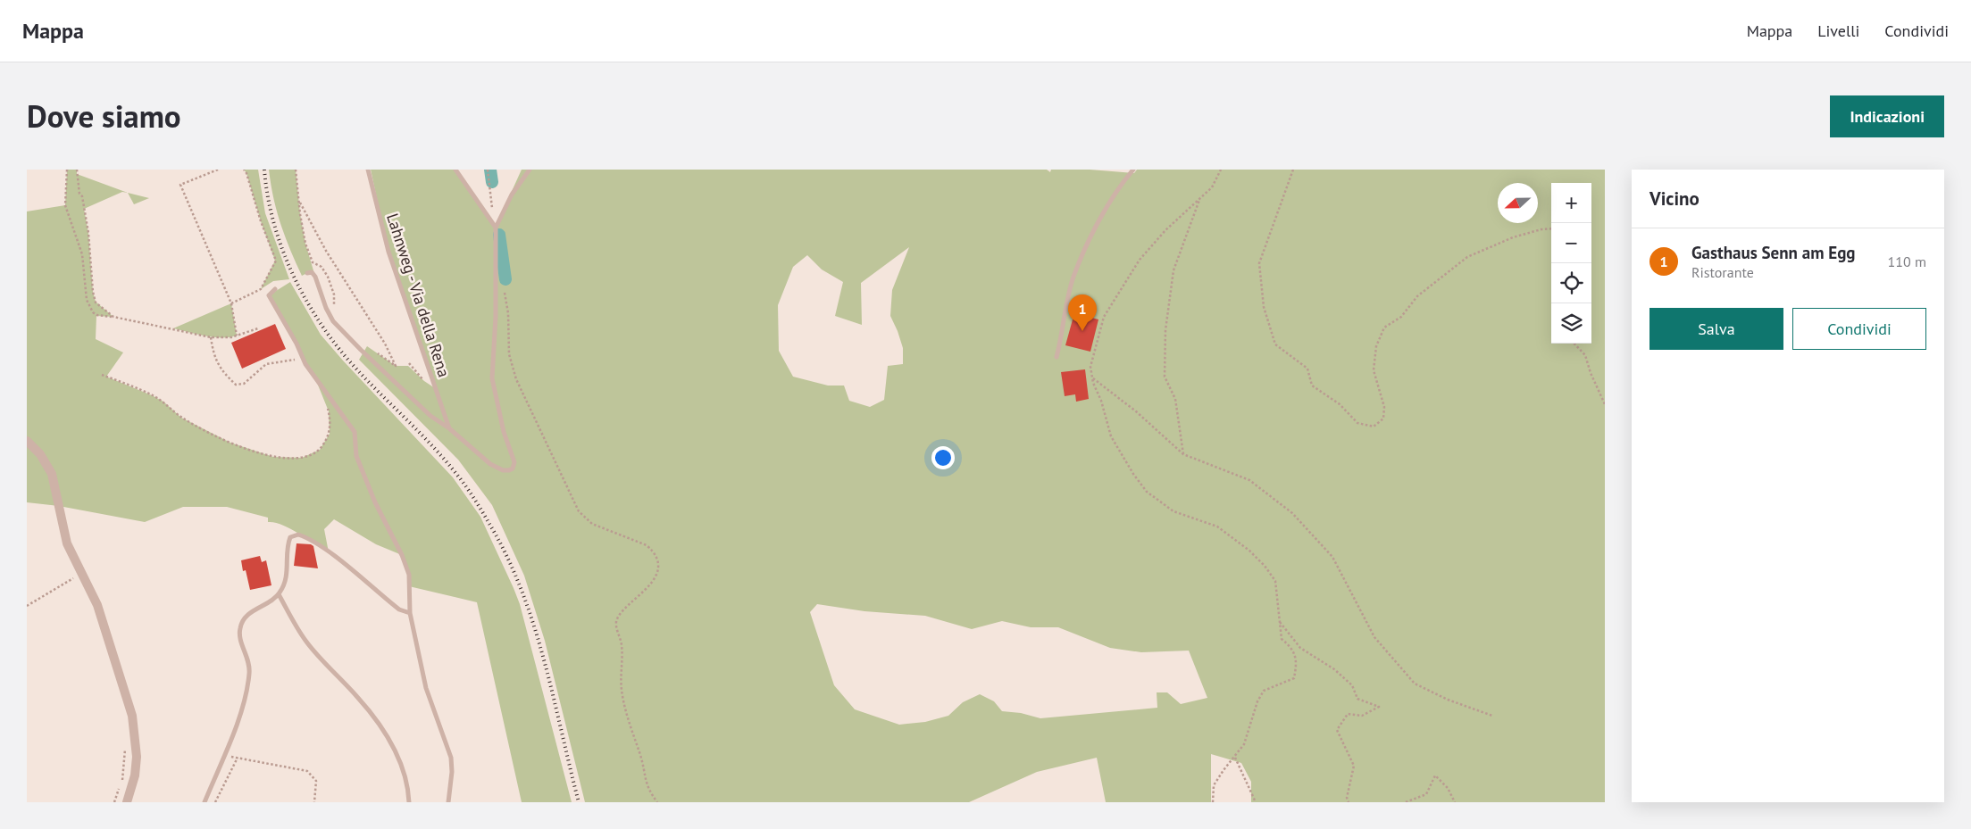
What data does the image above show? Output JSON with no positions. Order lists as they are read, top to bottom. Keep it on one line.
{"streets":{"lane":["Lahnweg - Via della Rena"]},"north":"left","page":{"header":"Mappa","nav":["Mappa","Livelli","Condividi"],"title":"Dove siamo","buttons":["Indicazioni",["Salva","Condividi"]],"heading":"Vicino","map_buttons":["+","−"],"list":[{"mark":"1","name":"Gasthaus Senn am Egg","note":"Ristorante","value":"110 m"}],"pins":"1"}}
